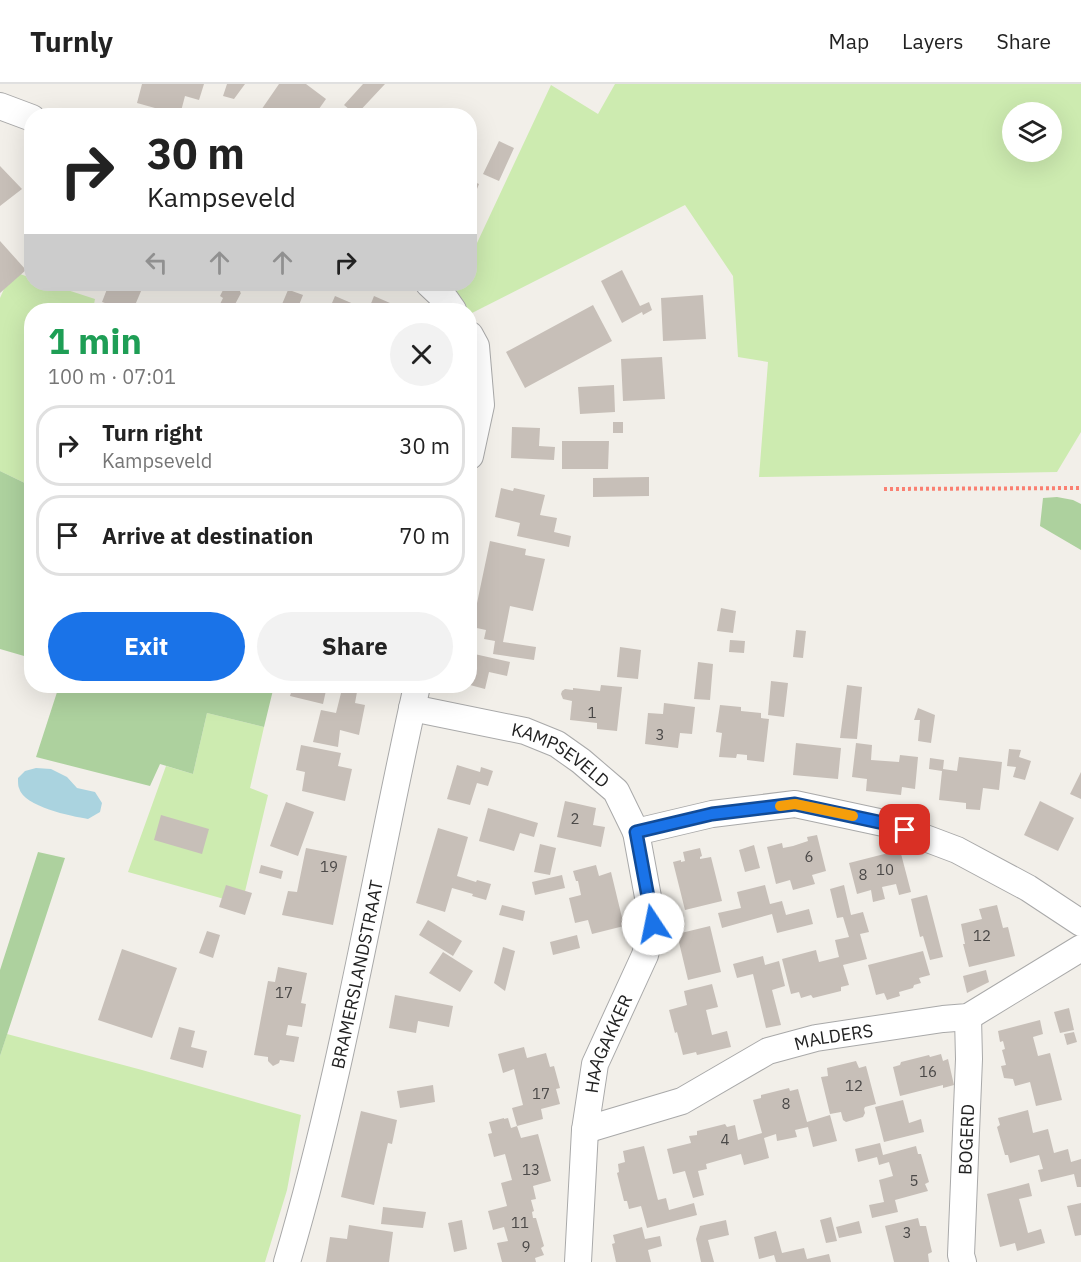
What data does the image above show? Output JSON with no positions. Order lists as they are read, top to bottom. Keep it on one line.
{"streets":{"street":["KAMPSEVELD","BRAMERSLANDSTRAAT","MALDERS","HAAGAKKER","BOGERD"]},"crossings":[["KAMPSEVELD","BRAMERSLANDSTRAAT"],["KAMPSEVELD","HAAGAKKER"],["MALDERS","HAAGAKKER"],["MALDERS","BOGERD"]],"house_numbers":["1","3","2","6","19","10","8","12","17","16","12","17","8","4","13","5","11","3","9"],"page":{"header":"Turnly","nav":["Map","Layers","Share"],"turn":["30 m","Kampseveld"],"heading":["1 min","100 m · 07:01"],"list":[{"name":"Turn right","note":"Kampseveld","value":"30 m"},{"name":"Arrive at destination","value":"70 m"}],"buttons":["Exit","Share"]}}
